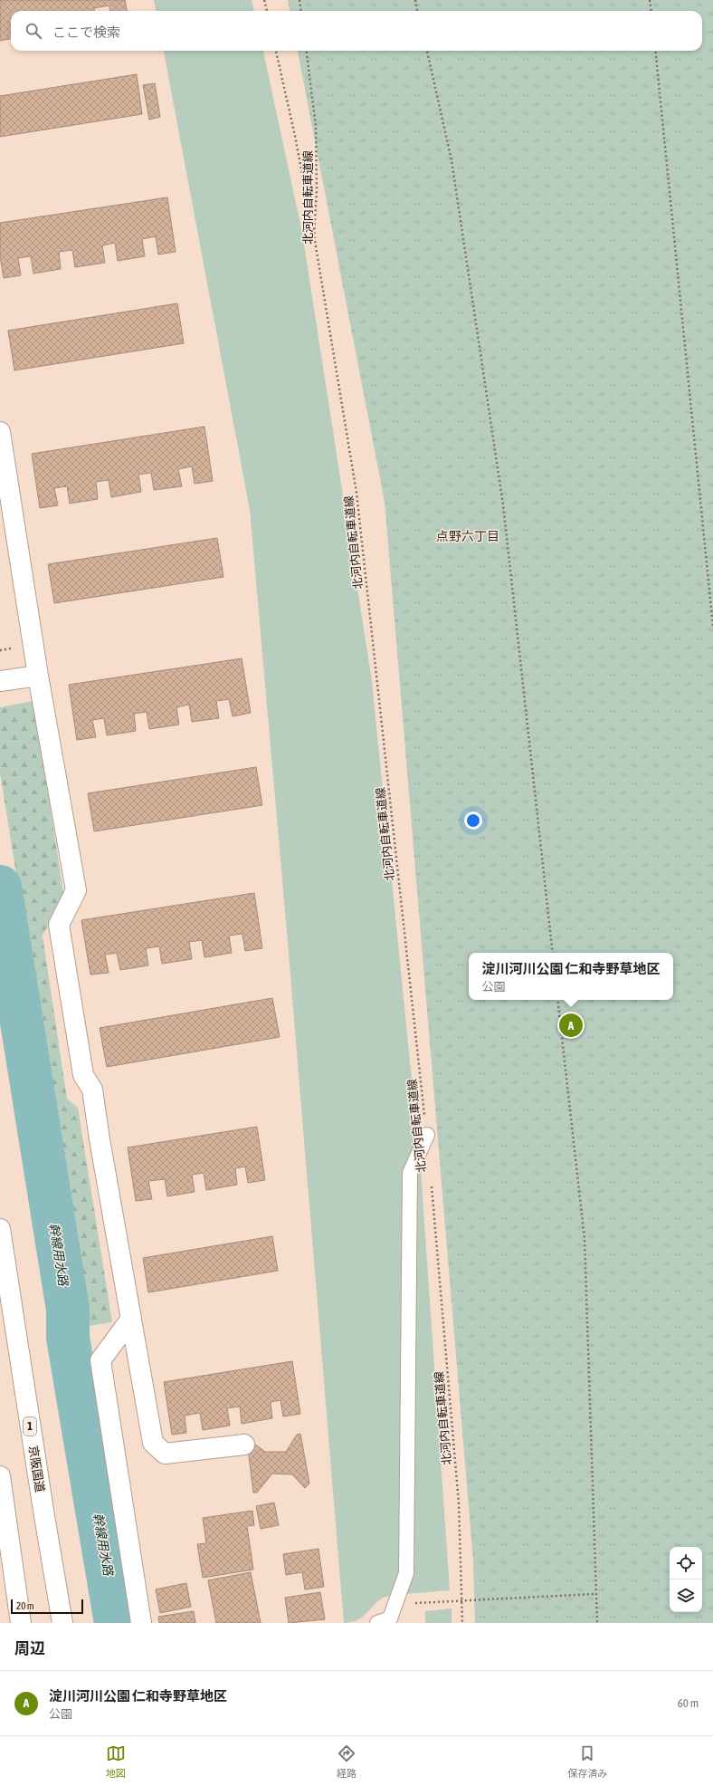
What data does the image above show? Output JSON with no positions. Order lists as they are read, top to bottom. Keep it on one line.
{"streets":{"main road":["1","京阪国道"],"path":["北河内自転車道線"]},"districts":["点野六丁目"],"water":["幹線用水路"],"scale_bar":"20 m","page":{"search":"ここで検索","popup":["淀川河川公園 仁和寺野草地区","公園"],"pins":"A","scale":"20 m","heading":"周辺","list":[{"mark":"A","name":"淀川河川公園 仁和寺野草地区","note":"公園","value":"60 m"}],"nav":["地図","経路","保存済み"]}}
